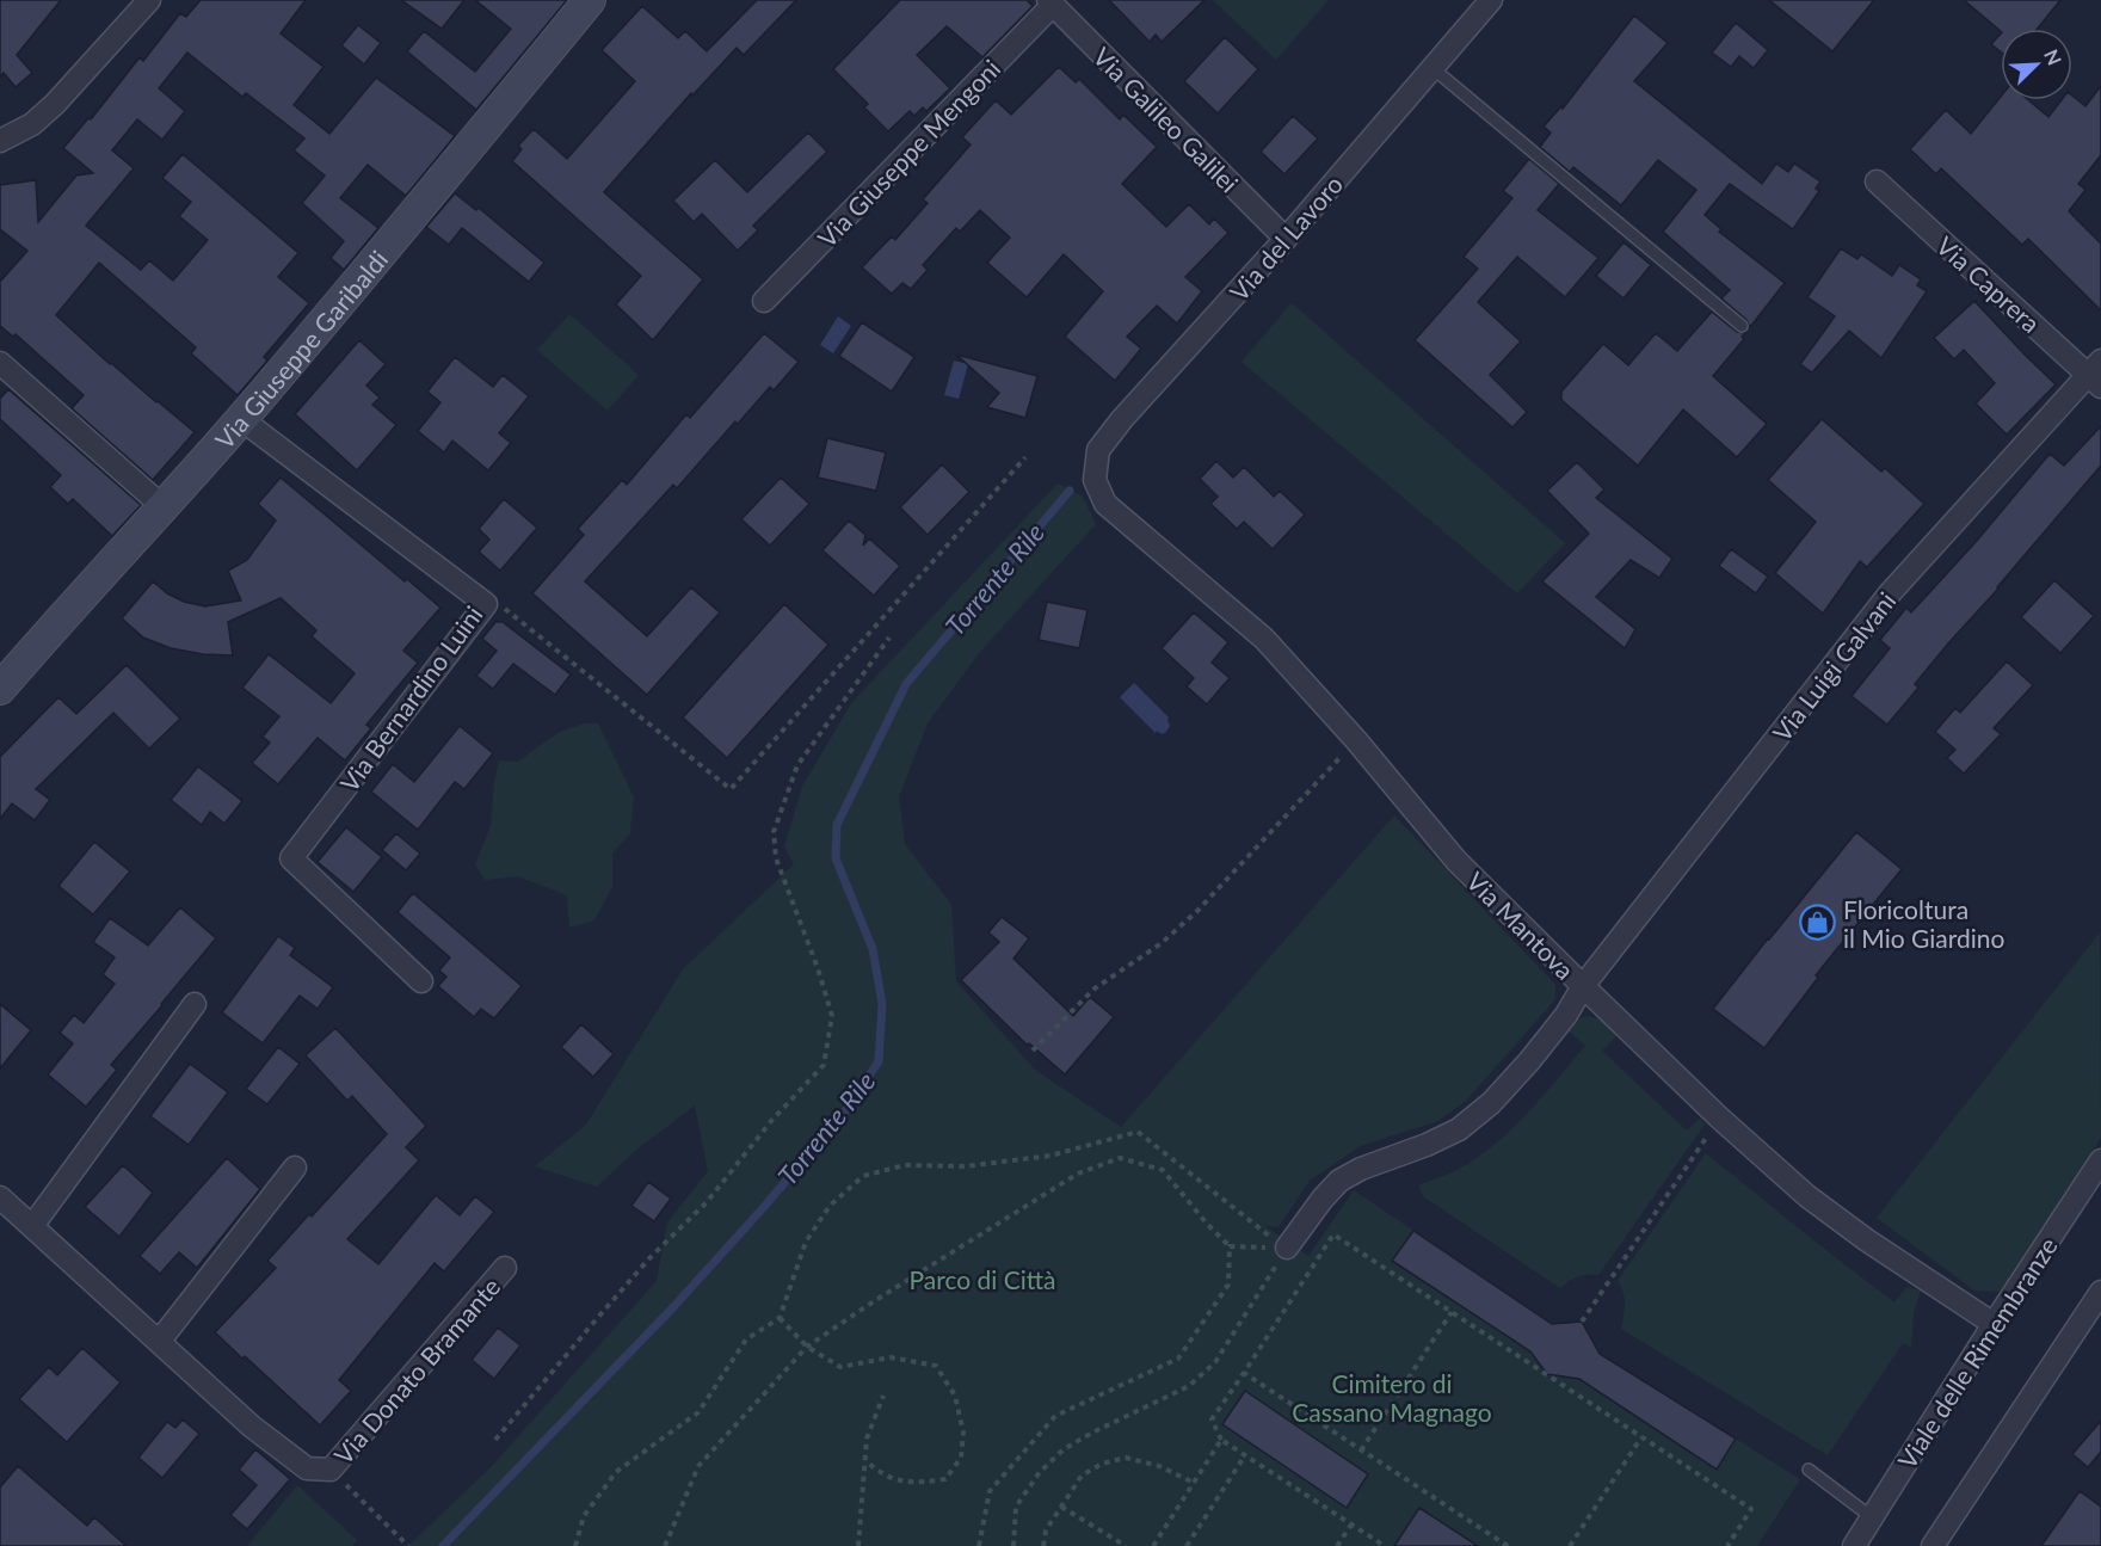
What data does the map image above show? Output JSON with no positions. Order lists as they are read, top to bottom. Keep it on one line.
{"streets":{"street":["Via Galileo Galilei","Via Giuseppe Mengoni","Via del Lavoro","Via Caprera","Via Giuseppe Garibaldi","Via Luigi Galvani","Via Bernardino Luini","Via Mantova","Viale delle Rimembranze","Via Donato Bramante"]},"crossings":[["Via Galileo Galilei","Via Giuseppe Mengoni"],["Via Galileo Galilei","Via del Lavoro"],["Via del Lavoro","Via Mantova"],["Via Caprera","Via Luigi Galvani"],["Via Giuseppe Garibaldi","Via Bernardino Luini"],["Via Luigi Galvani","Via Mantova"],["Via Mantova","Viale delle Rimembranze"]],"water":["Torrente Rile"],"parks":["Parco di Città","Cimitero di Cassano Magnago"],"places":{"shop":["Floricoltura il Mio Giardino"]},"north":"top right"}
